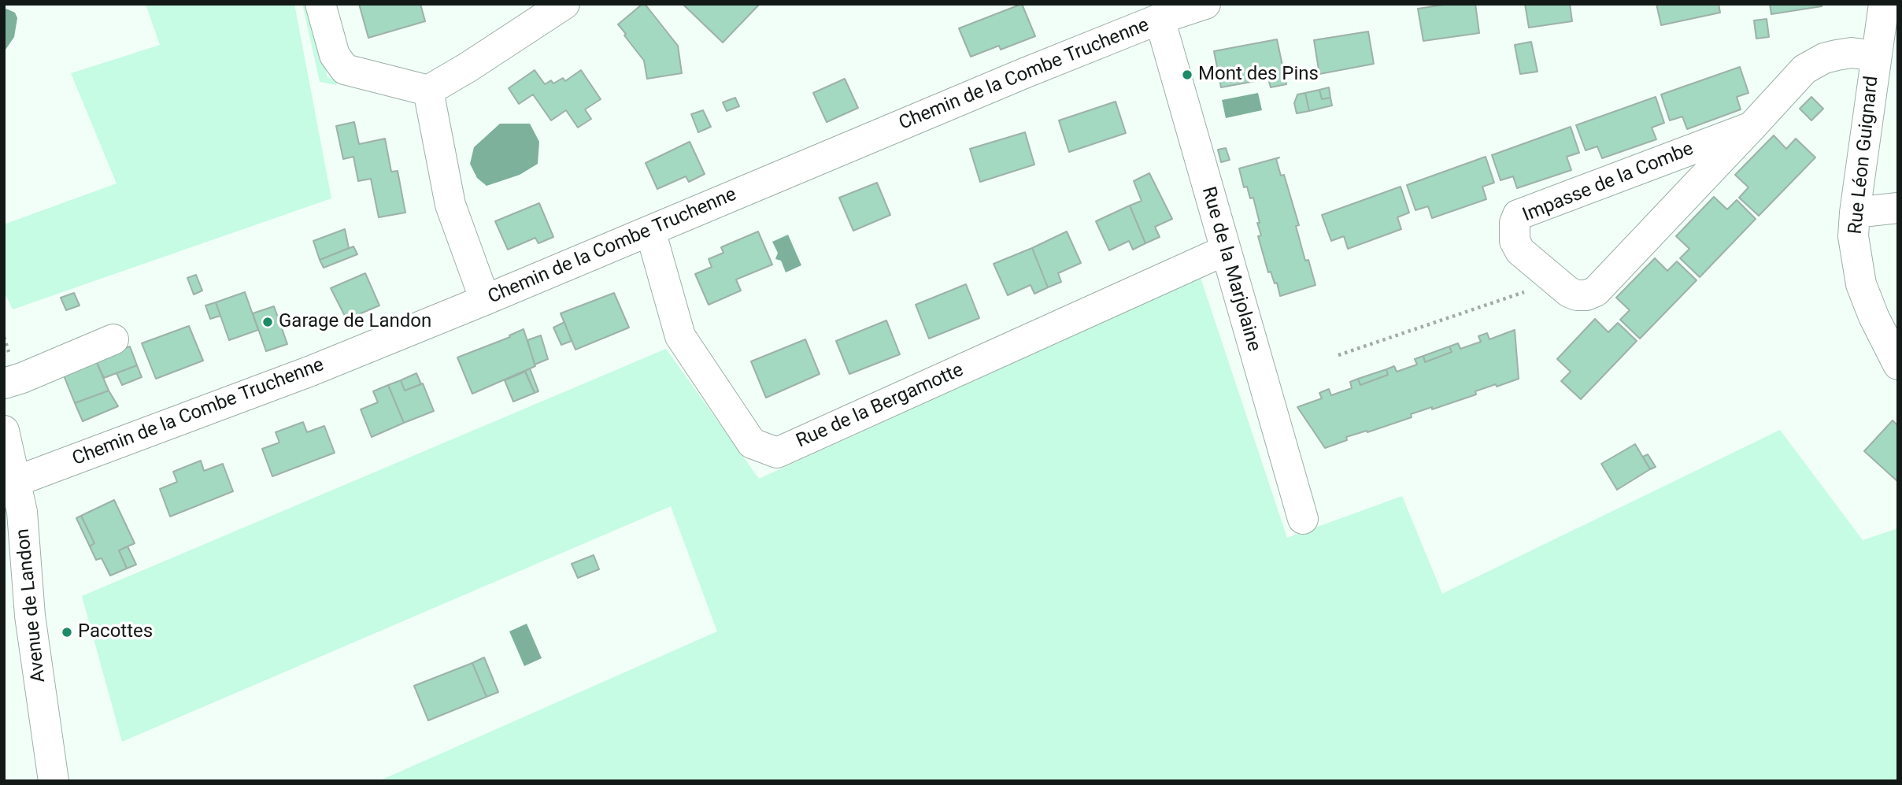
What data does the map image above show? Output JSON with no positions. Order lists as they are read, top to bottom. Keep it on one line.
{"streets":{"street":["Chemin de la Combe Truchenne","Rue Léon Guignard","Impasse de la Combe","Rue de la Marjolaine","Rue de la Bergamotte","Avenue de Landon"]},"crossings":[["Chemin de la Combe Truchenne","Rue de la Marjolaine"],["Chemin de la Combe Truchenne","Rue de la Bergamotte"],["Chemin de la Combe Truchenne","Avenue de Landon"],["Rue Léon Guignard","Impasse de la Combe"],["Rue de la Marjolaine","Rue de la Bergamotte"]],"places":["Mont des Pins","Garage de Landon","Pacottes"]}
